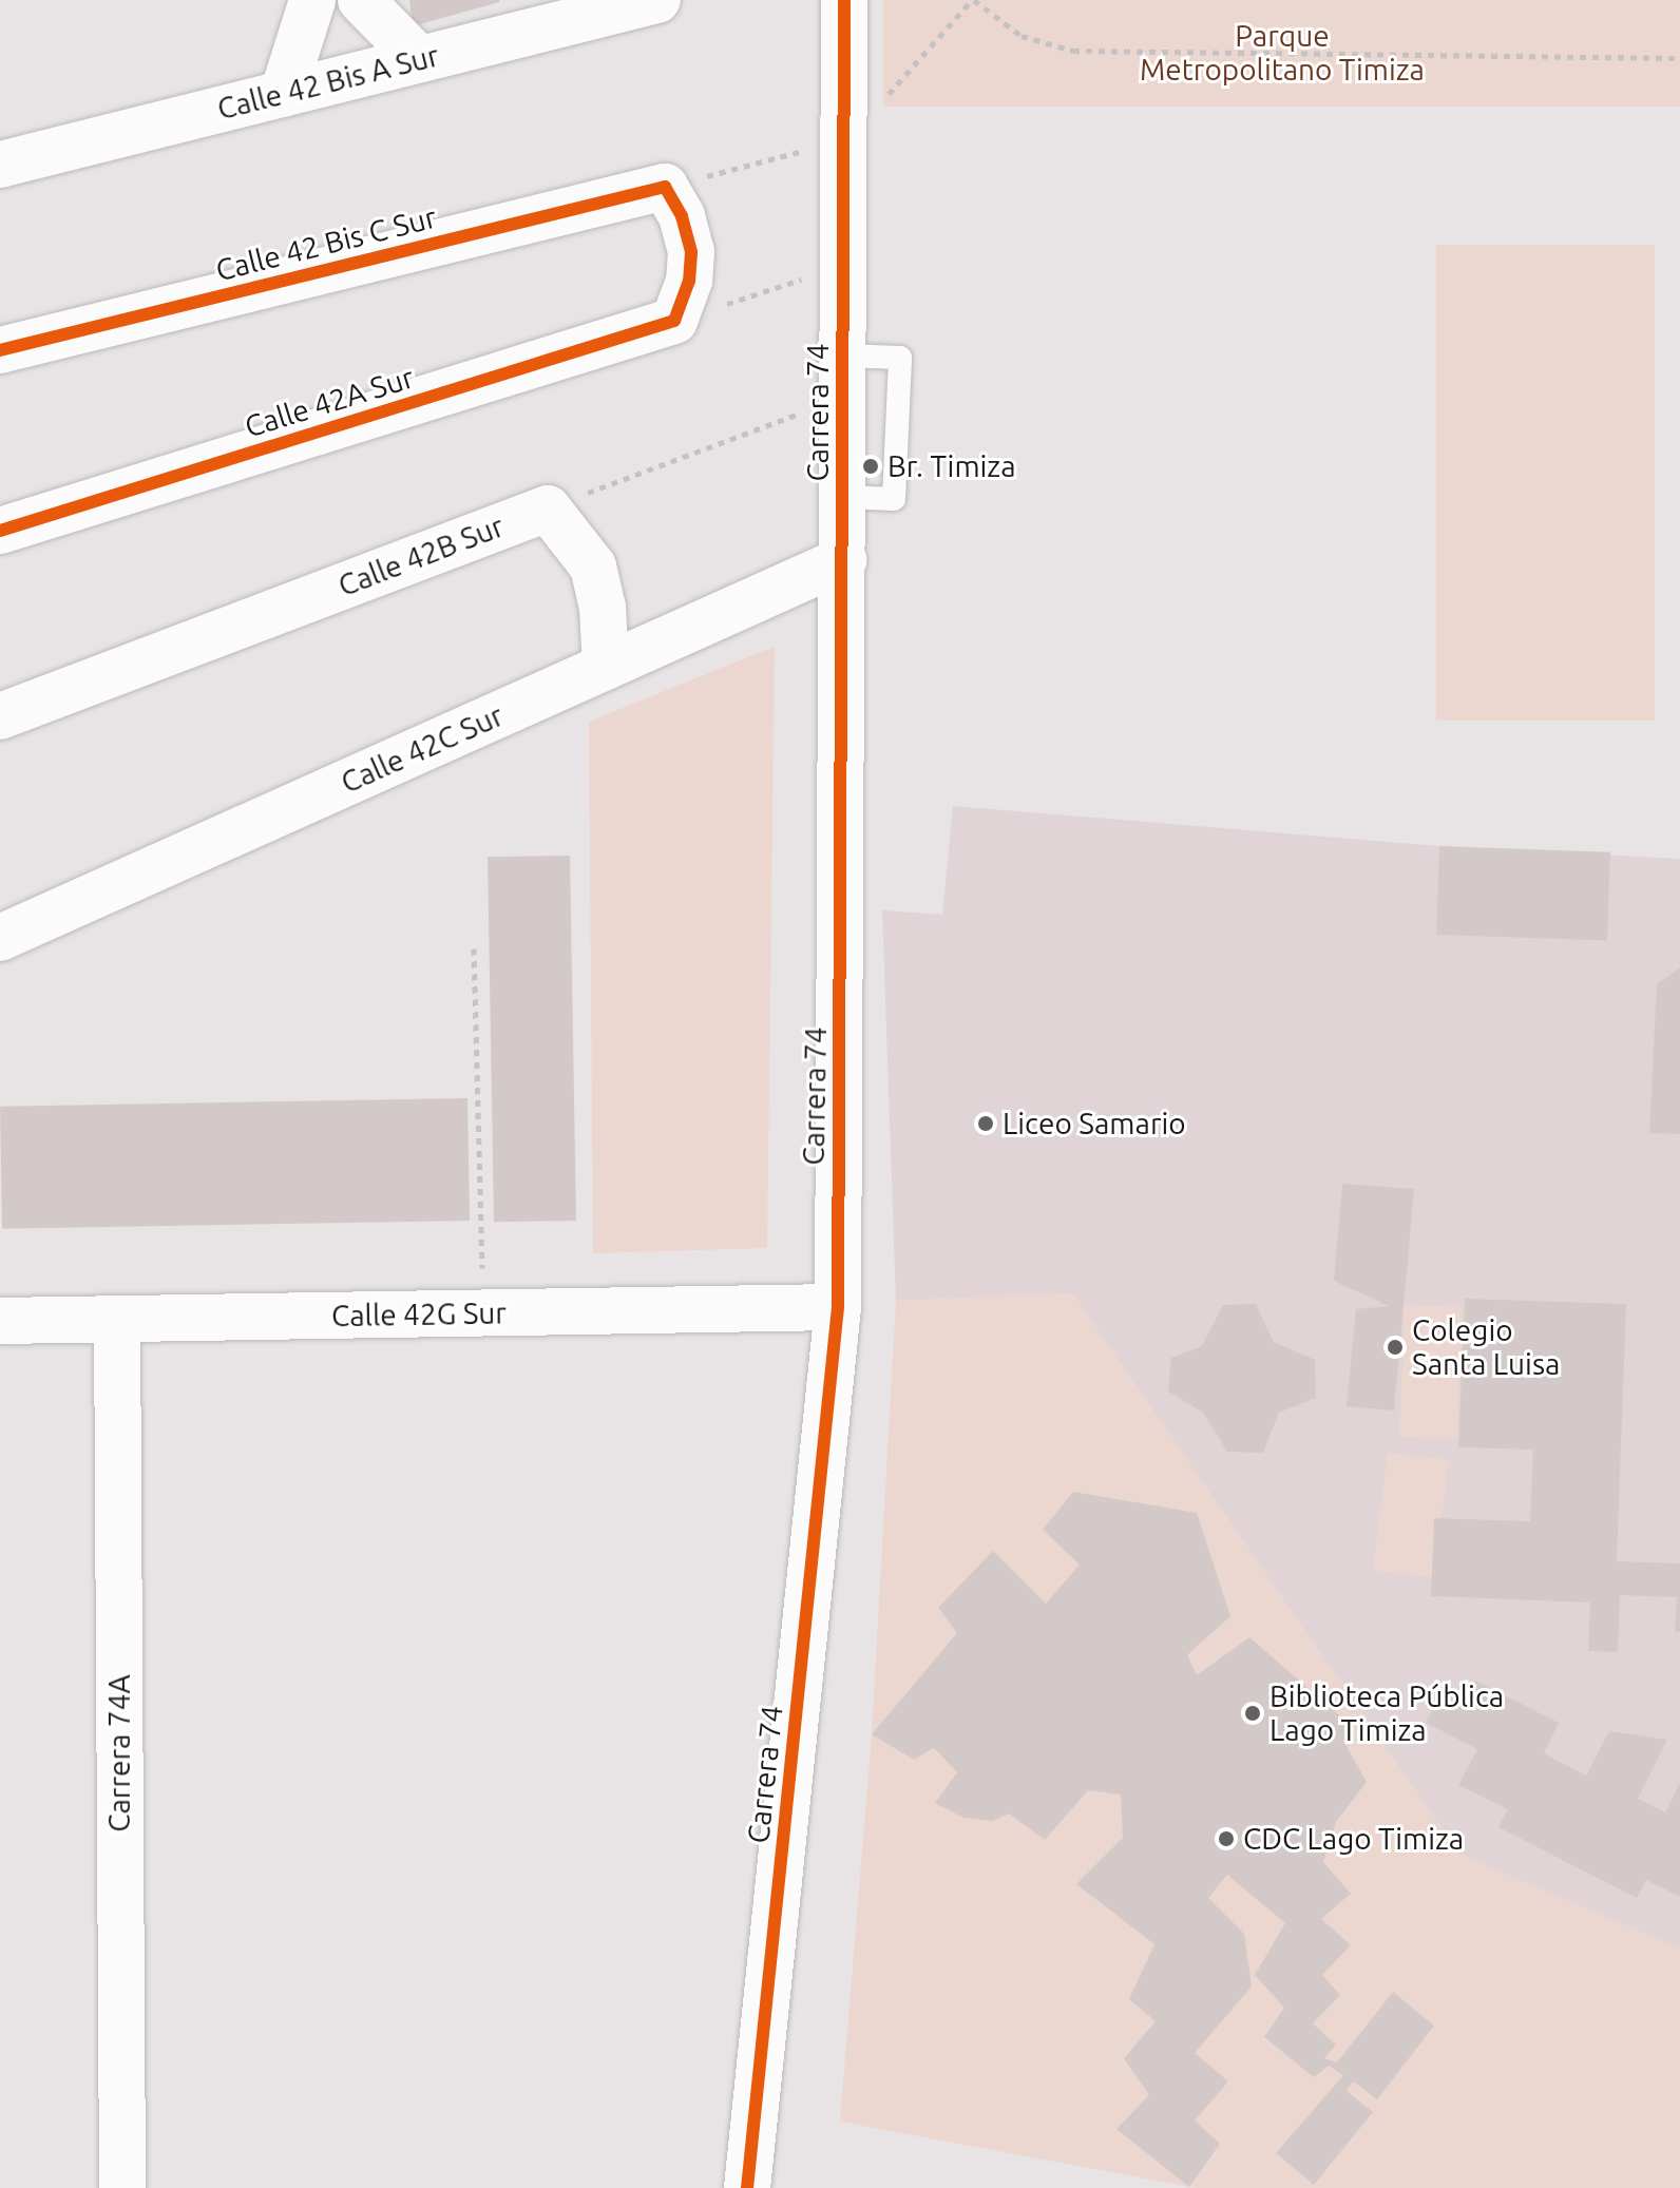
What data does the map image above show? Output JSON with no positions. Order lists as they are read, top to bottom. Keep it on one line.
{"streets":{"street":["Calle 42 Bis A Sur","Calle 42 Bis C Sur","Calle 42A Sur","Carrera 74","Calle 42B Sur","Calle 42C Sur","Calle 42G Sur","Carrera 74A"]},"crossings":[["Carrera 74","Calle 42C Sur"],["Carrera 74","Calle 42G Sur"],["Calle 42G Sur","Carrera 74A"]],"parks":["Parque Metropolitano Timiza"],"places":["Br. Timiza","Liceo Samario","Colegio Santa Luisa","Biblioteca Pública Lago Timiza","CDC Lago Timiza"]}
